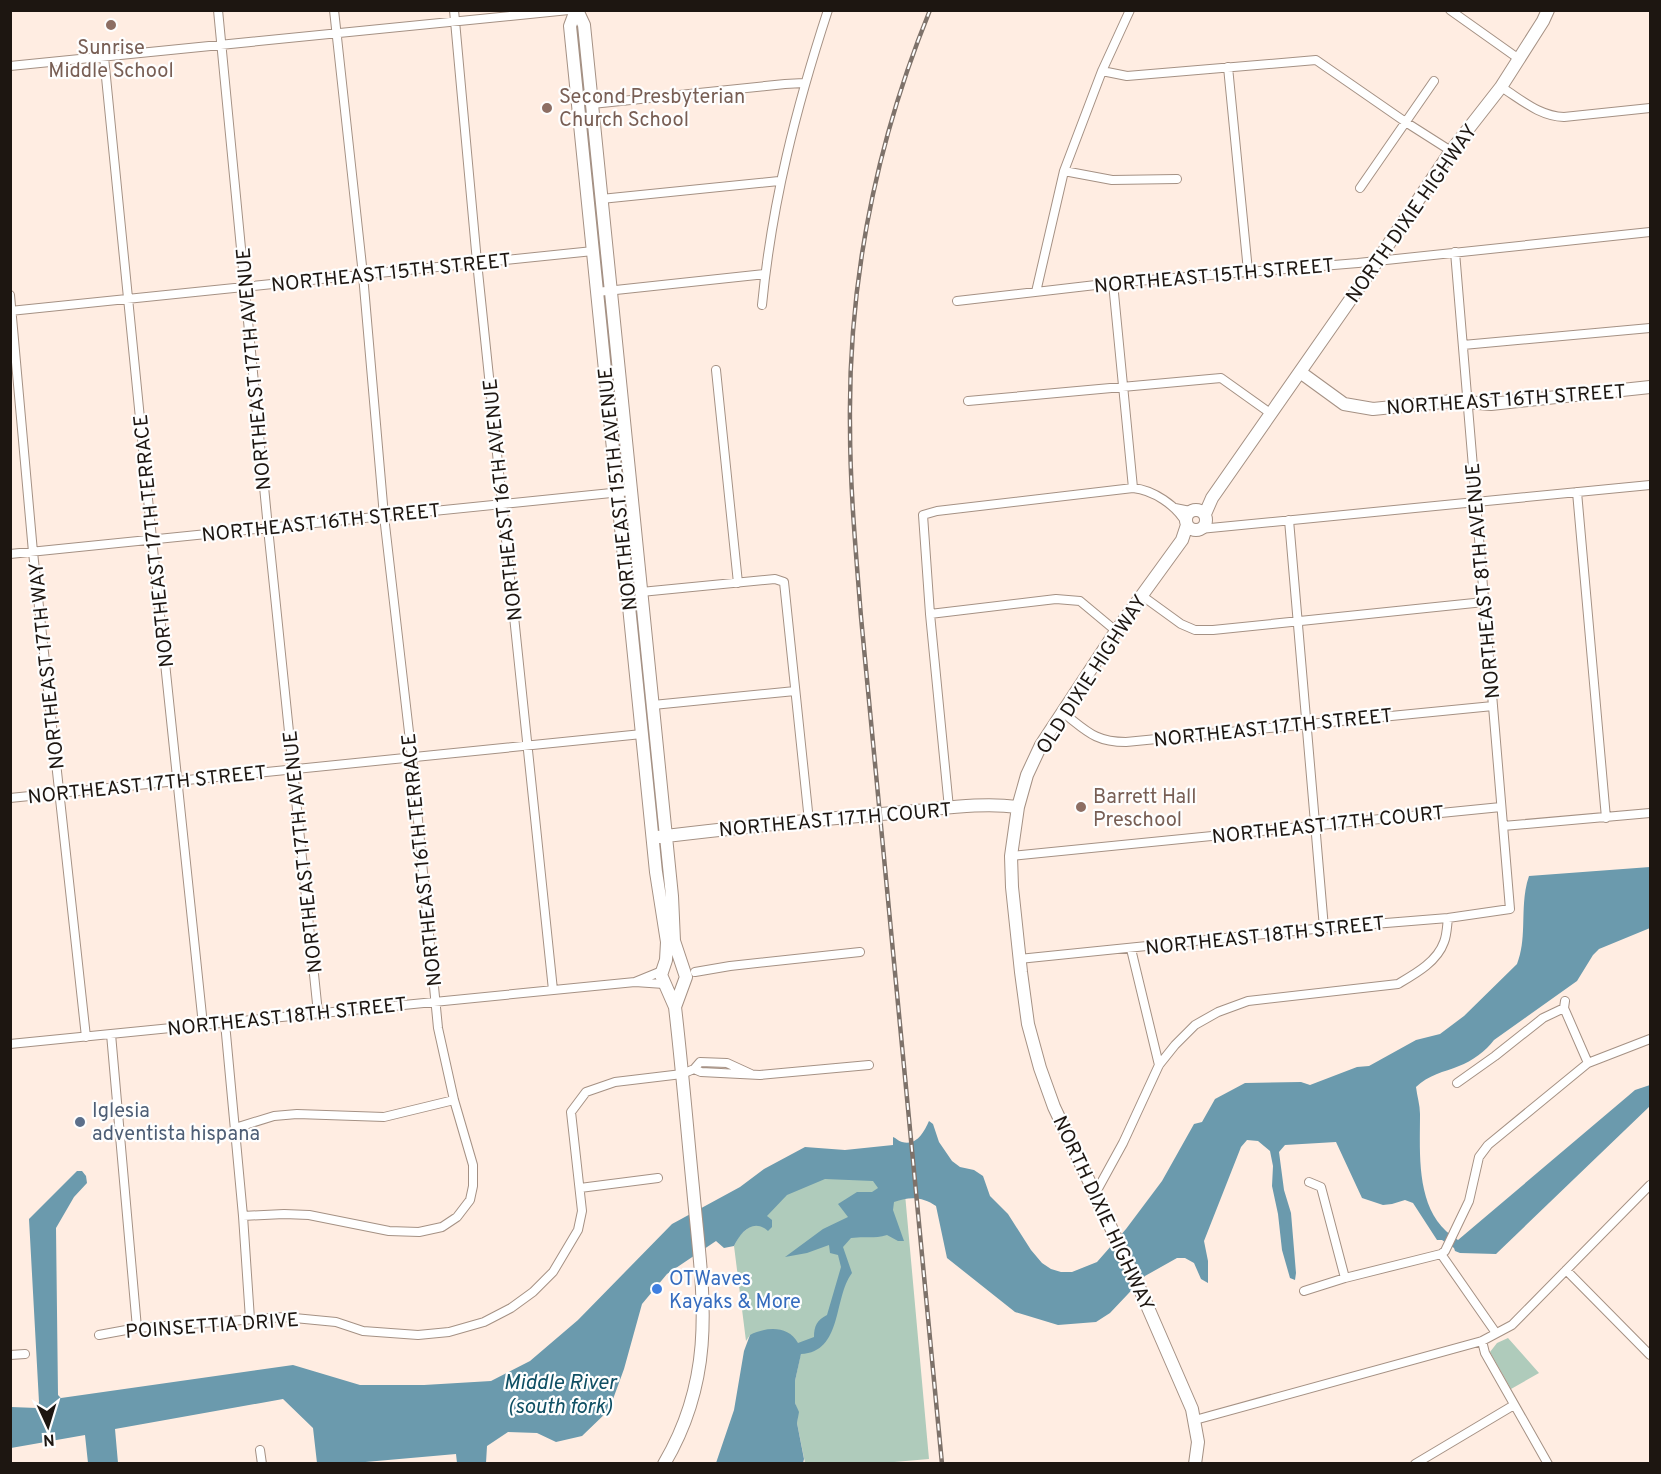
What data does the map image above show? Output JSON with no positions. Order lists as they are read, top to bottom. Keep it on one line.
{"streets":{"street":["NORTH DIXIE HIGHWAY","NORTHEAST 15TH STREET","NORTHEAST 17TH AVENUE","NORTHEAST 16TH STREET","NORTHEAST 15TH AVENUE","NORTHEAST 16TH AVENUE","NORTHEAST 17TH TERRACE","NORTHEAST 8TH AVENUE","NORTHEAST 17TH WAY","OLD DIXIE HIGHWAY","NORTHEAST 17TH STREET","NORTHEAST 17TH COURT","NORTHEAST 16TH TERRACE","NORTHEAST 18TH STREET","POINSETTIA DRIVE"]},"crossings":[["NORTH DIXIE HIGHWAY","NORTHEAST 15TH STREET"],["NORTH DIXIE HIGHWAY","NORTHEAST 16TH STREET"],["NORTH DIXIE HIGHWAY","OLD DIXIE HIGHWAY"],["NORTH DIXIE HIGHWAY","NORTHEAST 18TH STREET"],["NORTHEAST 15TH STREET","NORTHEAST 17TH AVENUE"],["NORTHEAST 15TH STREET","NORTHEAST 15TH AVENUE"],["NORTHEAST 15TH STREET","NORTHEAST 16TH AVENUE"],["NORTHEAST 15TH STREET","NORTHEAST 17TH TERRACE"],["NORTHEAST 15TH STREET","NORTHEAST 8TH AVENUE"],["NORTHEAST 15TH STREET","NORTHEAST 17TH WAY"],["NORTHEAST 15TH STREET","NORTHEAST 16TH TERRACE"],["NORTHEAST 17TH AVENUE","NORTHEAST 16TH STREET"],["NORTHEAST 17TH AVENUE","NORTHEAST 17TH STREET"],["NORTHEAST 17TH AVENUE","NORTHEAST 18TH STREET"],["NORTHEAST 16TH STREET","NORTHEAST 15TH AVENUE"],["NORTHEAST 16TH STREET","NORTHEAST 16TH AVENUE"],["NORTHEAST 16TH STREET","NORTHEAST 17TH TERRACE"],["NORTHEAST 16TH STREET","NORTHEAST 8TH AVENUE"],["NORTHEAST 16TH STREET","NORTHEAST 17TH WAY"],["NORTHEAST 16TH STREET","NORTHEAST 16TH TERRACE"],["NORTHEAST 15TH AVENUE","NORTHEAST 17TH STREET"],["NORTHEAST 15TH AVENUE","NORTHEAST 17TH COURT"],["NORTHEAST 15TH AVENUE","NORTHEAST 18TH STREET"],["NORTHEAST 15TH AVENUE","POINSETTIA DRIVE"],["NORTHEAST 16TH AVENUE","NORTHEAST 17TH STREET"],["NORTHEAST 16TH AVENUE","NORTHEAST 18TH STREET"],["NORTHEAST 17TH TERRACE","NORTHEAST 17TH STREET"],["NORTHEAST 17TH TERRACE","NORTHEAST 18TH STREET"],["NORTHEAST 8TH AVENUE","NORTHEAST 17TH STREET"],["NORTHEAST 8TH AVENUE","NORTHEAST 17TH COURT"],["NORTHEAST 8TH AVENUE","NORTHEAST 18TH STREET"],["NORTHEAST 17TH WAY","NORTHEAST 17TH STREET"],["NORTHEAST 17TH WAY","NORTHEAST 18TH STREET"],["OLD DIXIE HIGHWAY","NORTHEAST 17TH STREET"],["OLD DIXIE HIGHWAY","NORTHEAST 17TH COURT"],["OLD DIXIE HIGHWAY","NORTHEAST 18TH STREET"],["NORTHEAST 17TH STREET","NORTHEAST 16TH TERRACE"],["NORTHEAST 16TH TERRACE","NORTHEAST 18TH STREET"]],"water":["Middle River (south fork)"],"places":["Sunrise Middle School","Second Presbyterian Church School","Barrett Hall Preschool","Iglesia adventista hispana","OTWaves Kayaks & More"],"north":"bottom"}
